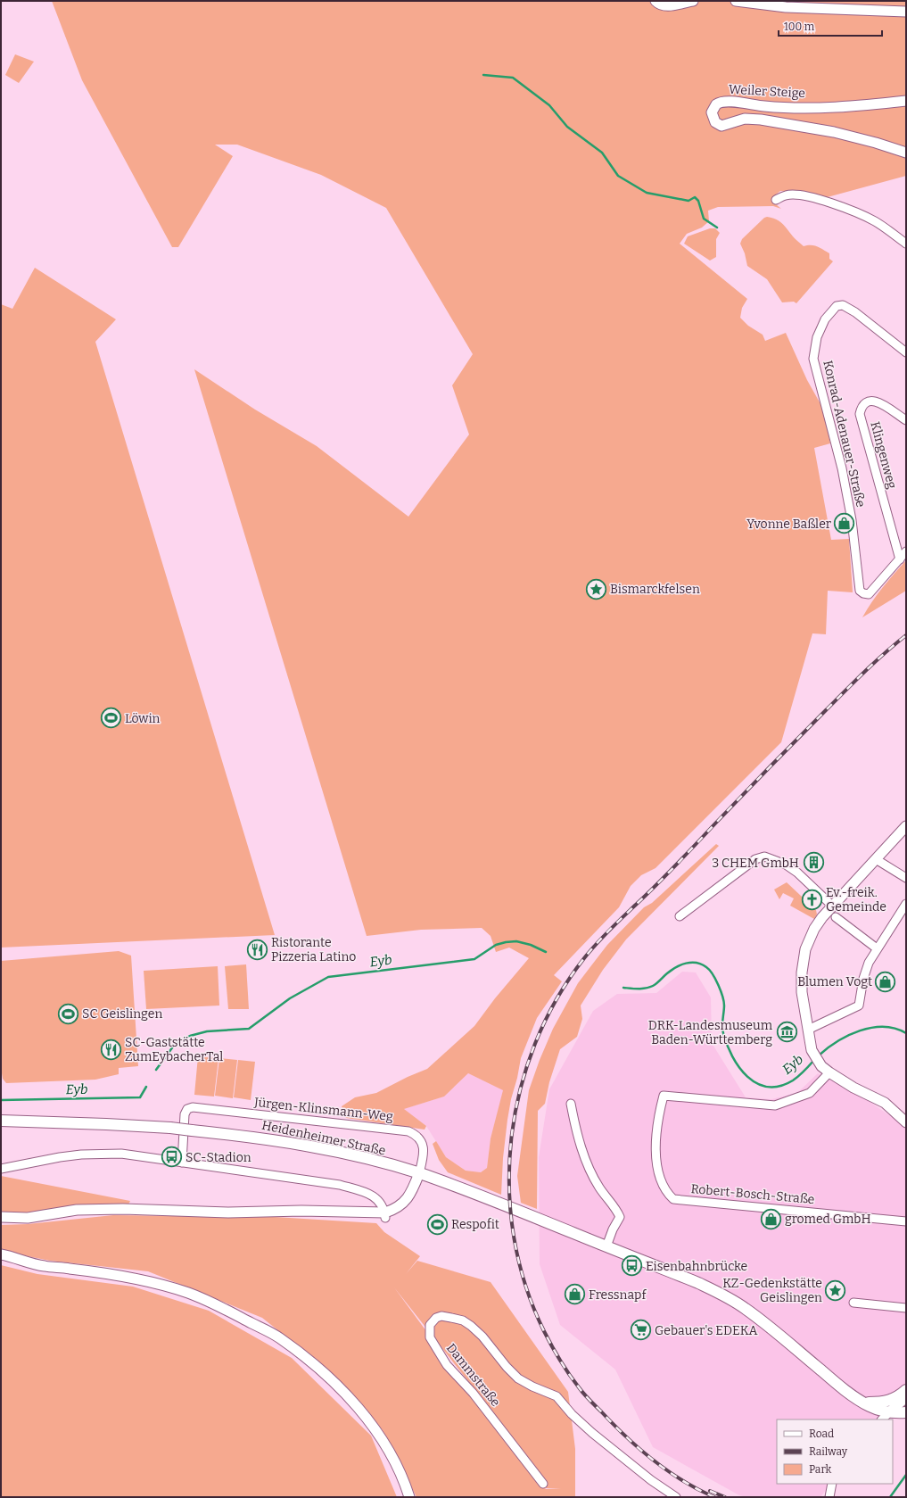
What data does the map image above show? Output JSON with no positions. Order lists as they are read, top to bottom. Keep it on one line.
{"streets":{"main road":["Heidenheimer Straße"],"street":["Weiler Steige","Konrad-Adenauer-Straße","Klingenweg","Jürgen-Klinsmann-Weg","Robert-Bosch-Straße","Dammstraße"]},"crossings":[["Konrad-Adenauer-Straße","Klingenweg"],["Jürgen-Klinsmann-Weg","Heidenheimer Straße"]],"water":["Eyb"],"places":{"shop":["Yvonne Baßler","Blumen Vogt","gromed GmbH","Fressnapf"],"place":["Bismarckfelsen","KZ-Gedenkstätte Geislingen"],"sports":["Löwin","SC Geislingen","Respofit"],"building":["3 CHEM GmbH"],"church":["Ev.-freik. Gemeinde"],"restaurant":["Ristorante Pizzeria Latino","SC-Gaststätte ZumEybacherTal"],"museum":["DRK-Landesmuseum Baden-Württemberg"],"bus stop":["SC-Stadion","Eisenbahnbrücke"],"supermarket":["Gebauer's EDEKA"]},"legend":["Road","Railway","Park"],"scale_bar":"100 m"}
